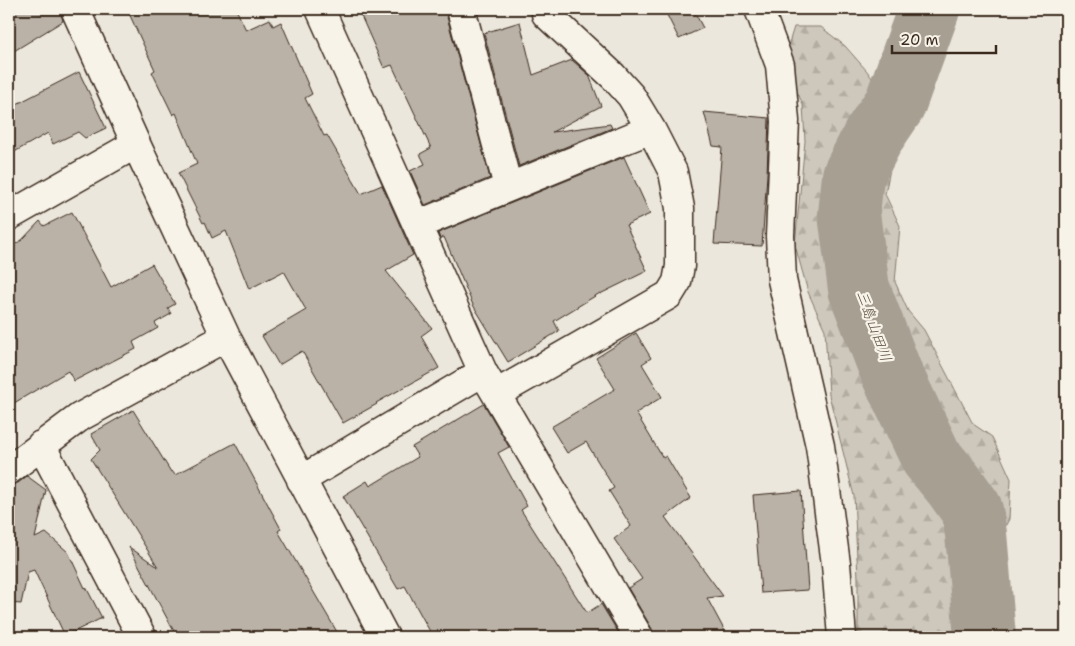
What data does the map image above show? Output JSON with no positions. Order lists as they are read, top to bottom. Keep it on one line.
{"water":["三島山田川"],"scale_bar":"20 m"}
